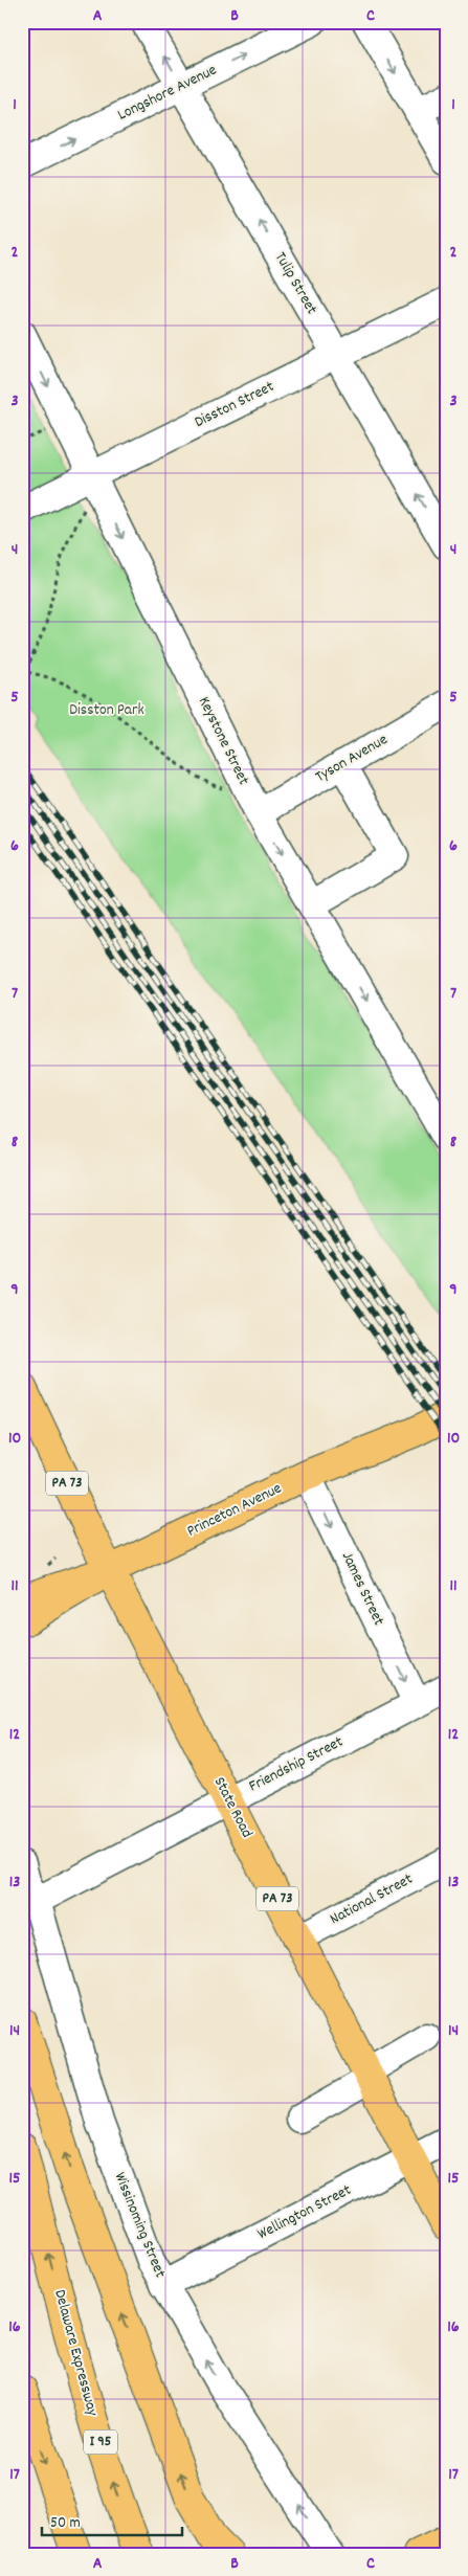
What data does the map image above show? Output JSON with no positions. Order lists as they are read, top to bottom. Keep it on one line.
{"streets":{"main road":["PA 73","Princeton Avenue","State Road","Delaware Expressway","I 95"],"street":["Longshore Avenue","Tulip Street","Disston Street","Keystone Street","Tyson Avenue","James Street","Friendship Street","National Street","Wellington Street","Wissinoming Street"]},"crossings":[["Longshore Avenue","Tulip Street"],["Tulip Street","Disston Street"],["Disston Street","Keystone Street"],["Keystone Street","Tyson Avenue"],["Princeton Avenue","James Street"],["Princeton Avenue","State Road"],["James Street","Friendship Street"],["Friendship Street","State Road"],["Friendship Street","Wissinoming Street"],["State Road","National Street"],["State Road","Wellington Street"],["Wellington Street","Wissinoming Street"]],"one_way":["Longshore Avenue","Tulip Street","Keystone Street","James Street","Wissinoming Street"],"parks":["Disston Park"],"scale_bar":"50 m","grid":{"columns":["A","B","C"],"rows":["1","2","3","4","5","6","7","8","9","10","11","12","13","14","15","16","17"]}}
